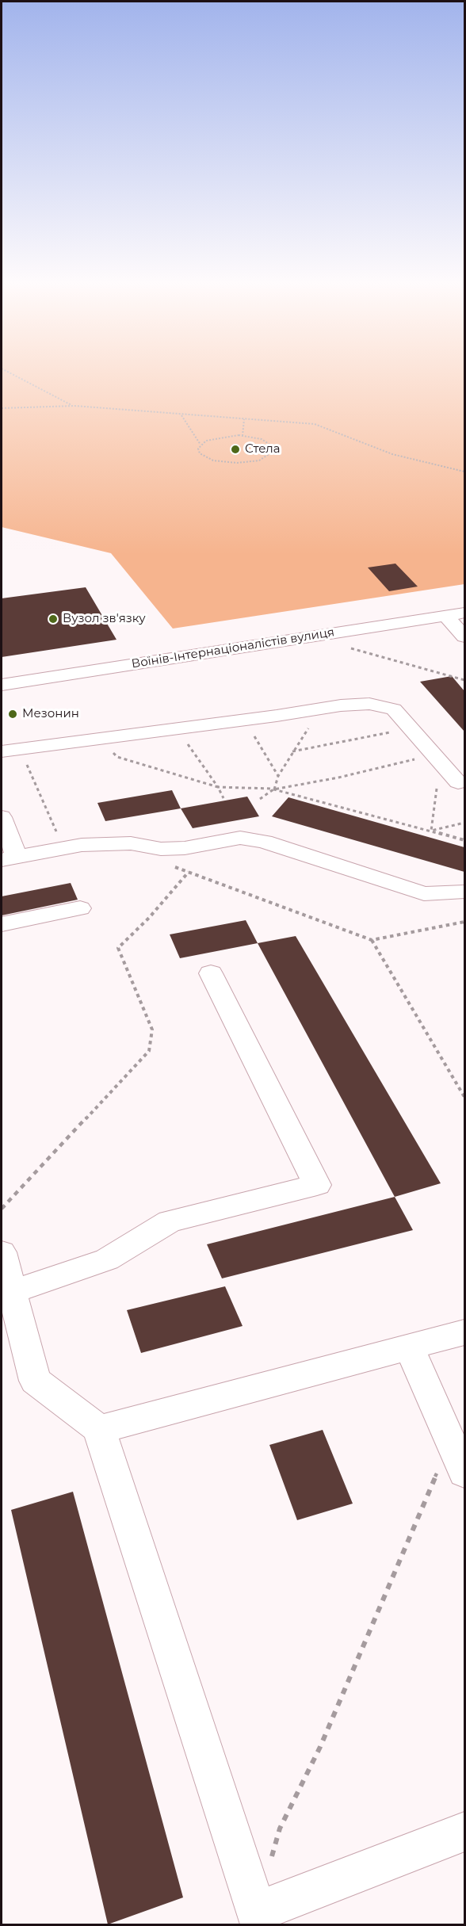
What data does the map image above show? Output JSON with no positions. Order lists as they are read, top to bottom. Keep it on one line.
{"streets":{"street":["Воїнів-Інтернаціоналістів вулиця"]},"places":["Стела","Вузол зв'язку","Мезонин"]}
